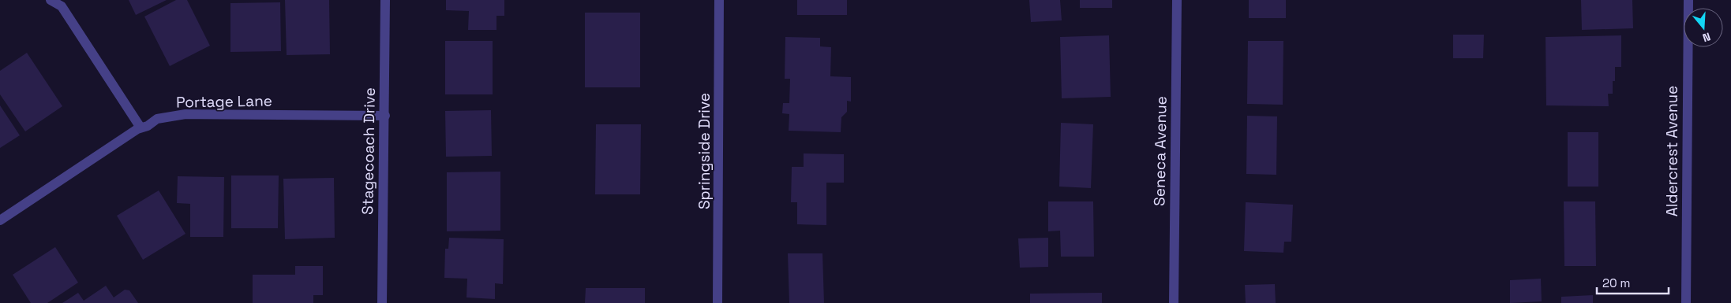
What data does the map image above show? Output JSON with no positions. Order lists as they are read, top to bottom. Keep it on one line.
{"streets":{"street":["Portage Lane","Stagecoach Drive","Springside Drive","Seneca Avenue","Aldercrest Avenue"]},"crossings":[["Portage Lane","Stagecoach Drive"]],"scale_bar":"20 m","north":"bottom"}
